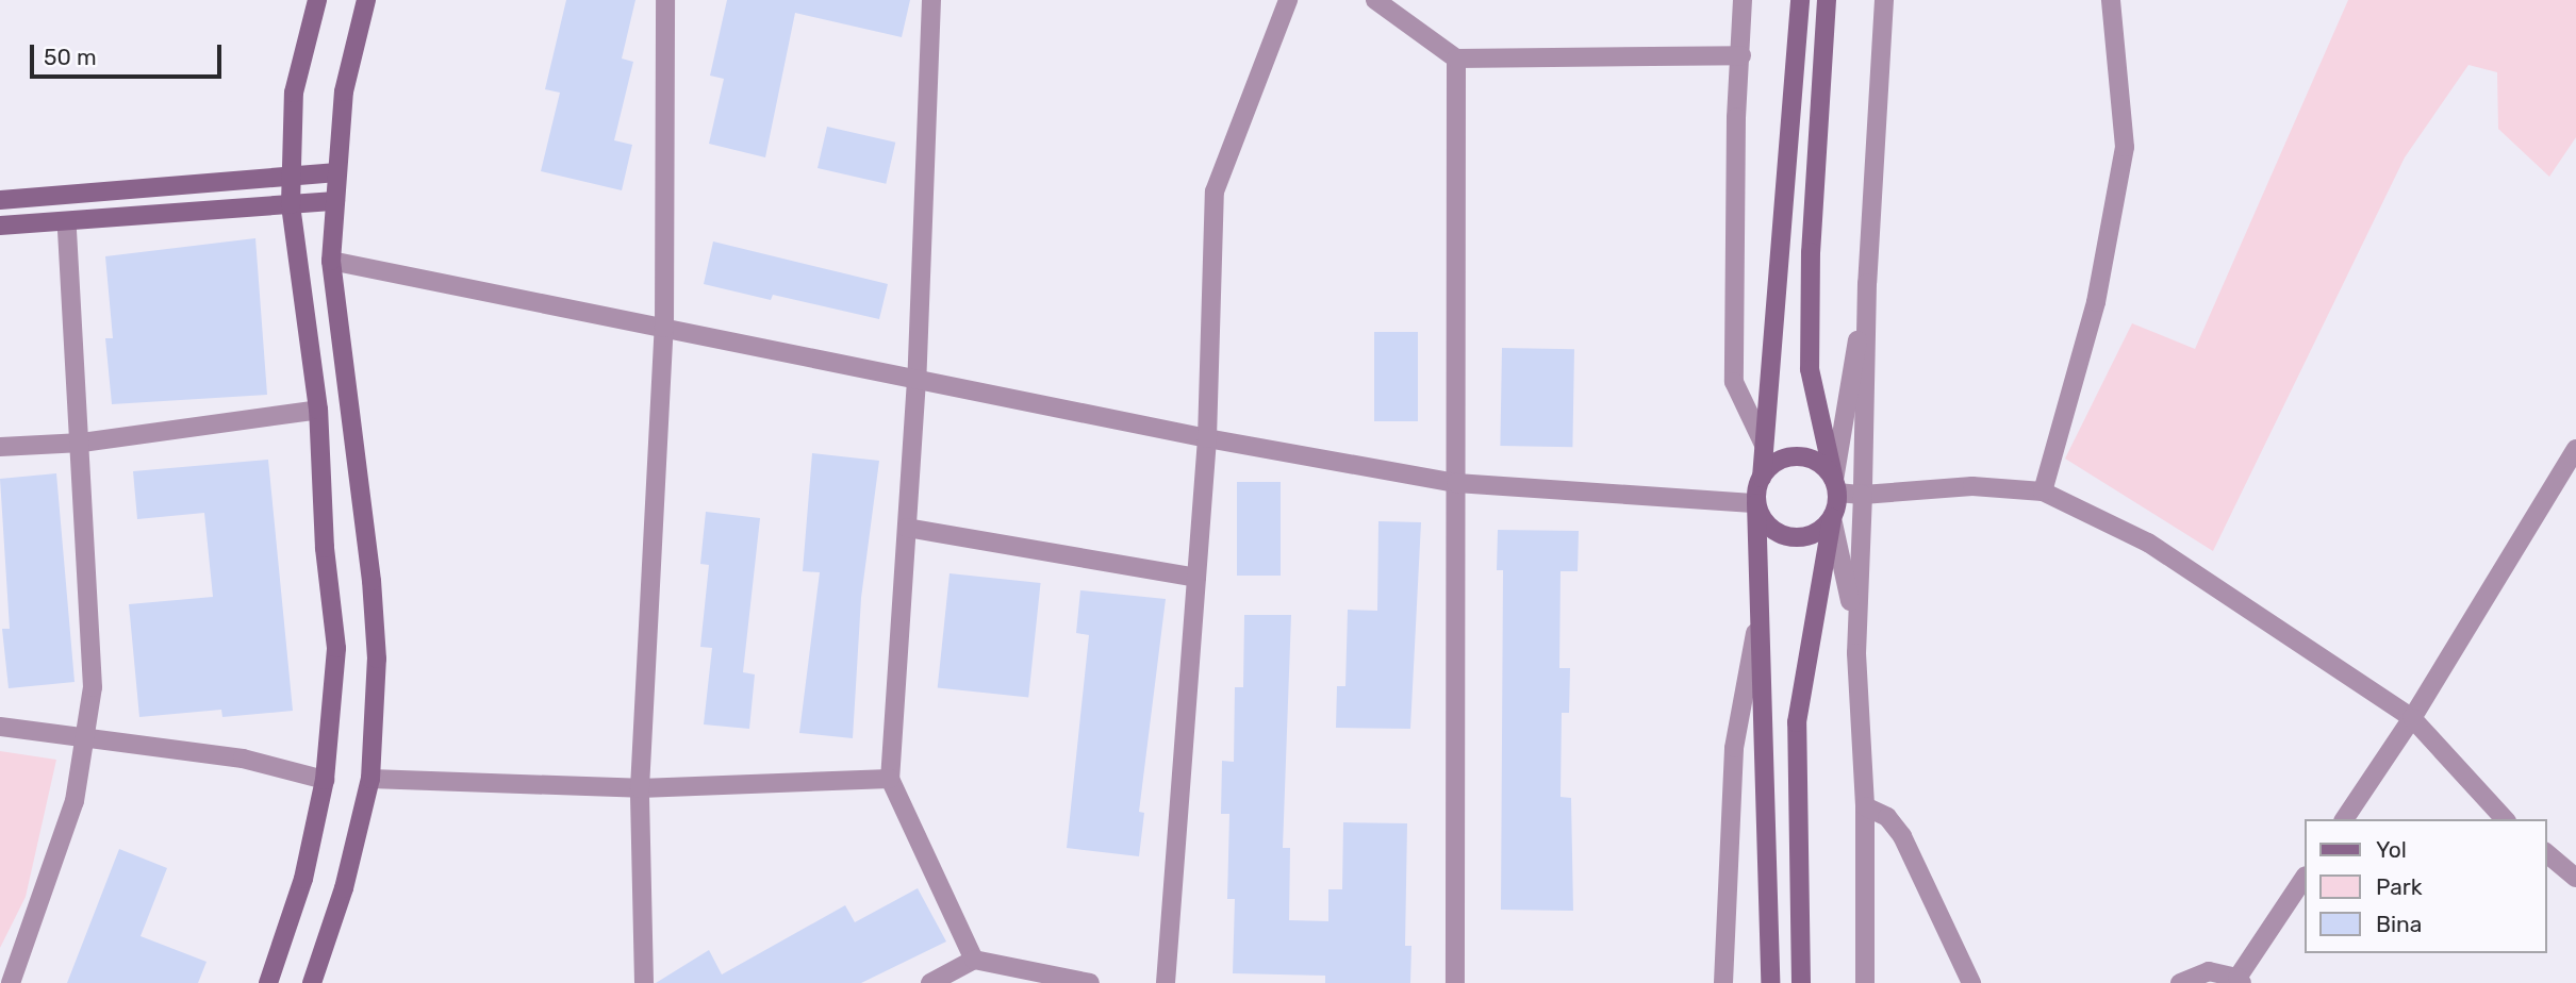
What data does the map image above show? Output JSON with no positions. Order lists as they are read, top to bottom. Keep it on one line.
{"legend":["Yol","Park","Bina"],"scale_bar":"50 m"}
